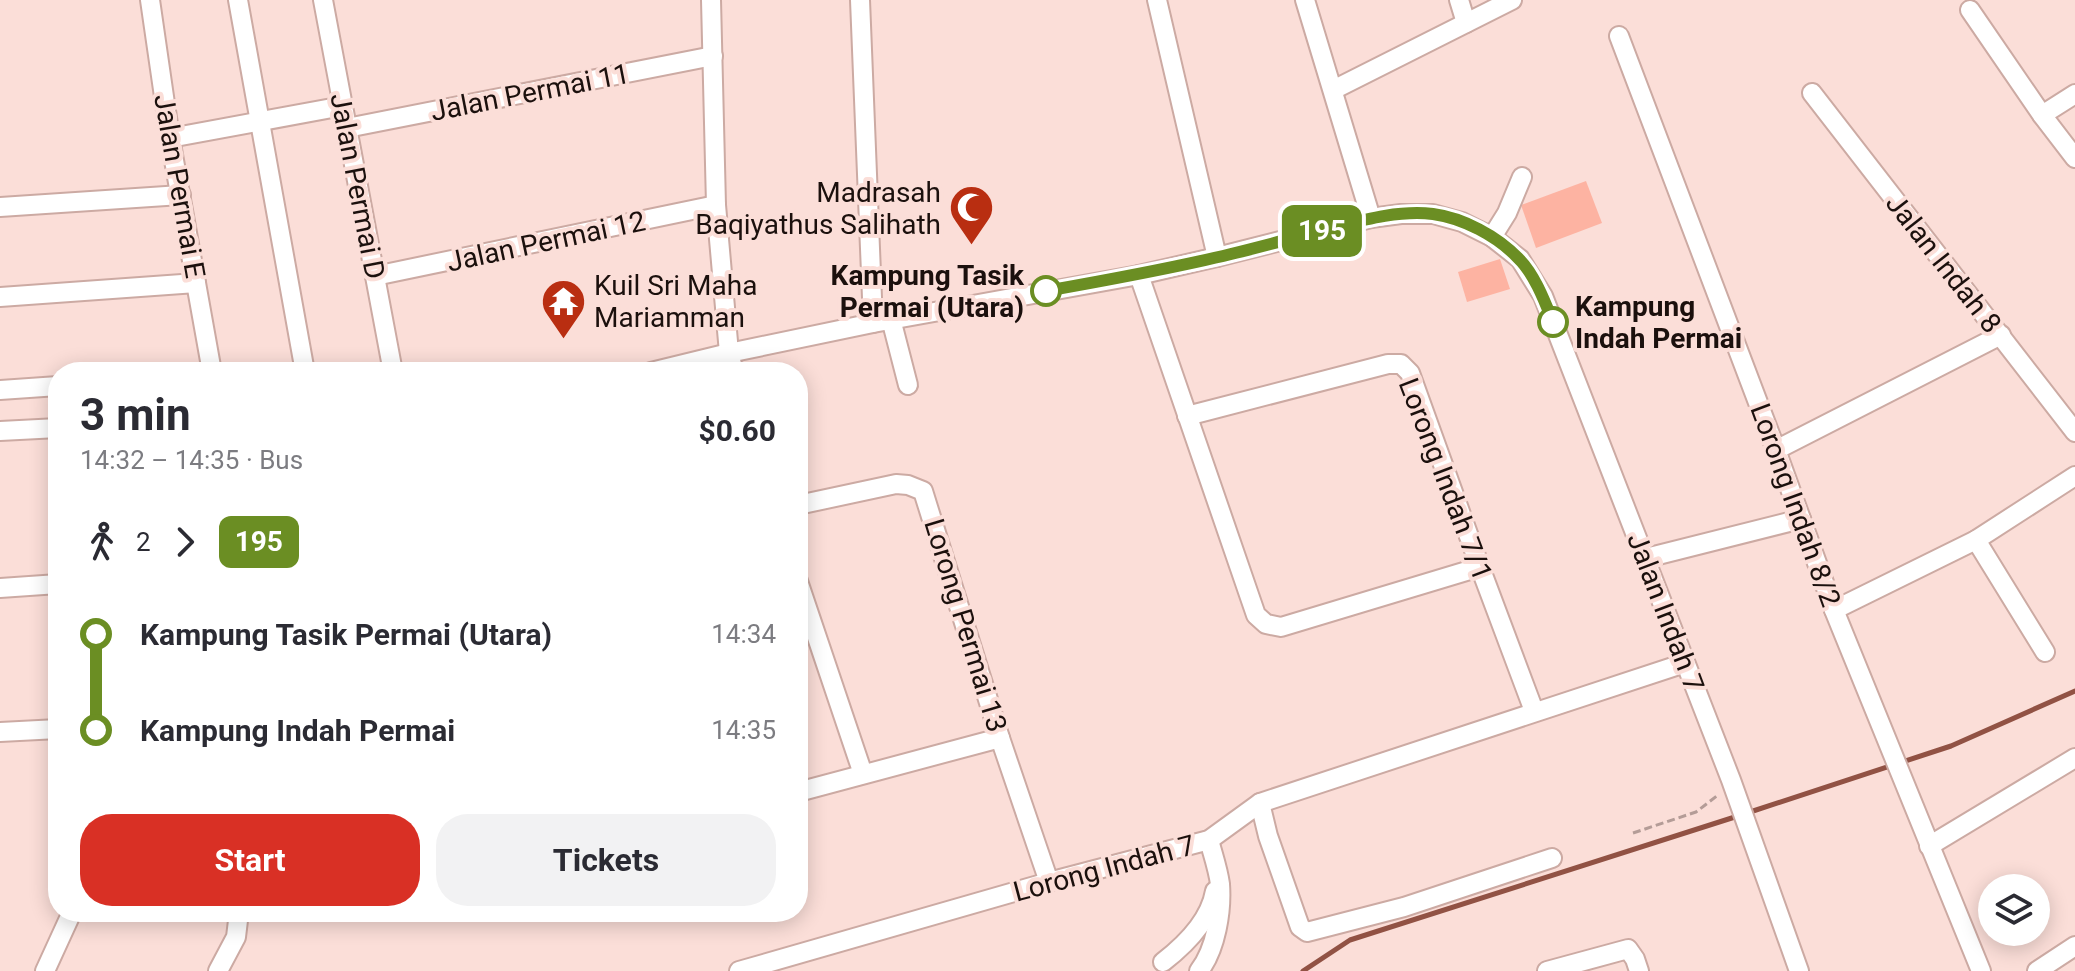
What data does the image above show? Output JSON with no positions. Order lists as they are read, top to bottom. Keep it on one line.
{"streets":{"street":["Jalan Permai 11","Jalan Permai E","Jalan Permai D","Jalan Permai 12","Jalan Indah 8","Lorong Indah 7/1","Lorong Indah 8/2","Jalan Indah 7","Lorong Permai 13","Lorong Indah 7"]},"crossings":[["Jalan Permai 11","Jalan Permai D"],["Jalan Permai D","Jalan Permai 12"],["Lorong Indah 7/1","Lorong Indah 7"],["Jalan Indah 7","Lorong Indah 7"],["Lorong Permai 13","Lorong Indah 7"]],"places":{"mosque":["Madrasah Baqiyathus Salihath"],"other":["Kampung Tasik Permai (Utara)","Kampung Indah Permai"],"temple":["Kuil Sri Maha Mariamman"]},"lines":["bus line 195"],"page":{"on_map":"195","heading":["3 min","14:32 – 14:35 · Bus","$0.60"],"legs":["2","195"],"list":[{"name":"Kampung Tasik Permai (Utara)","value":"14:34"},{"name":"Kampung Indah Permai","value":"14:35"}],"buttons":["Start","Tickets"]}}
